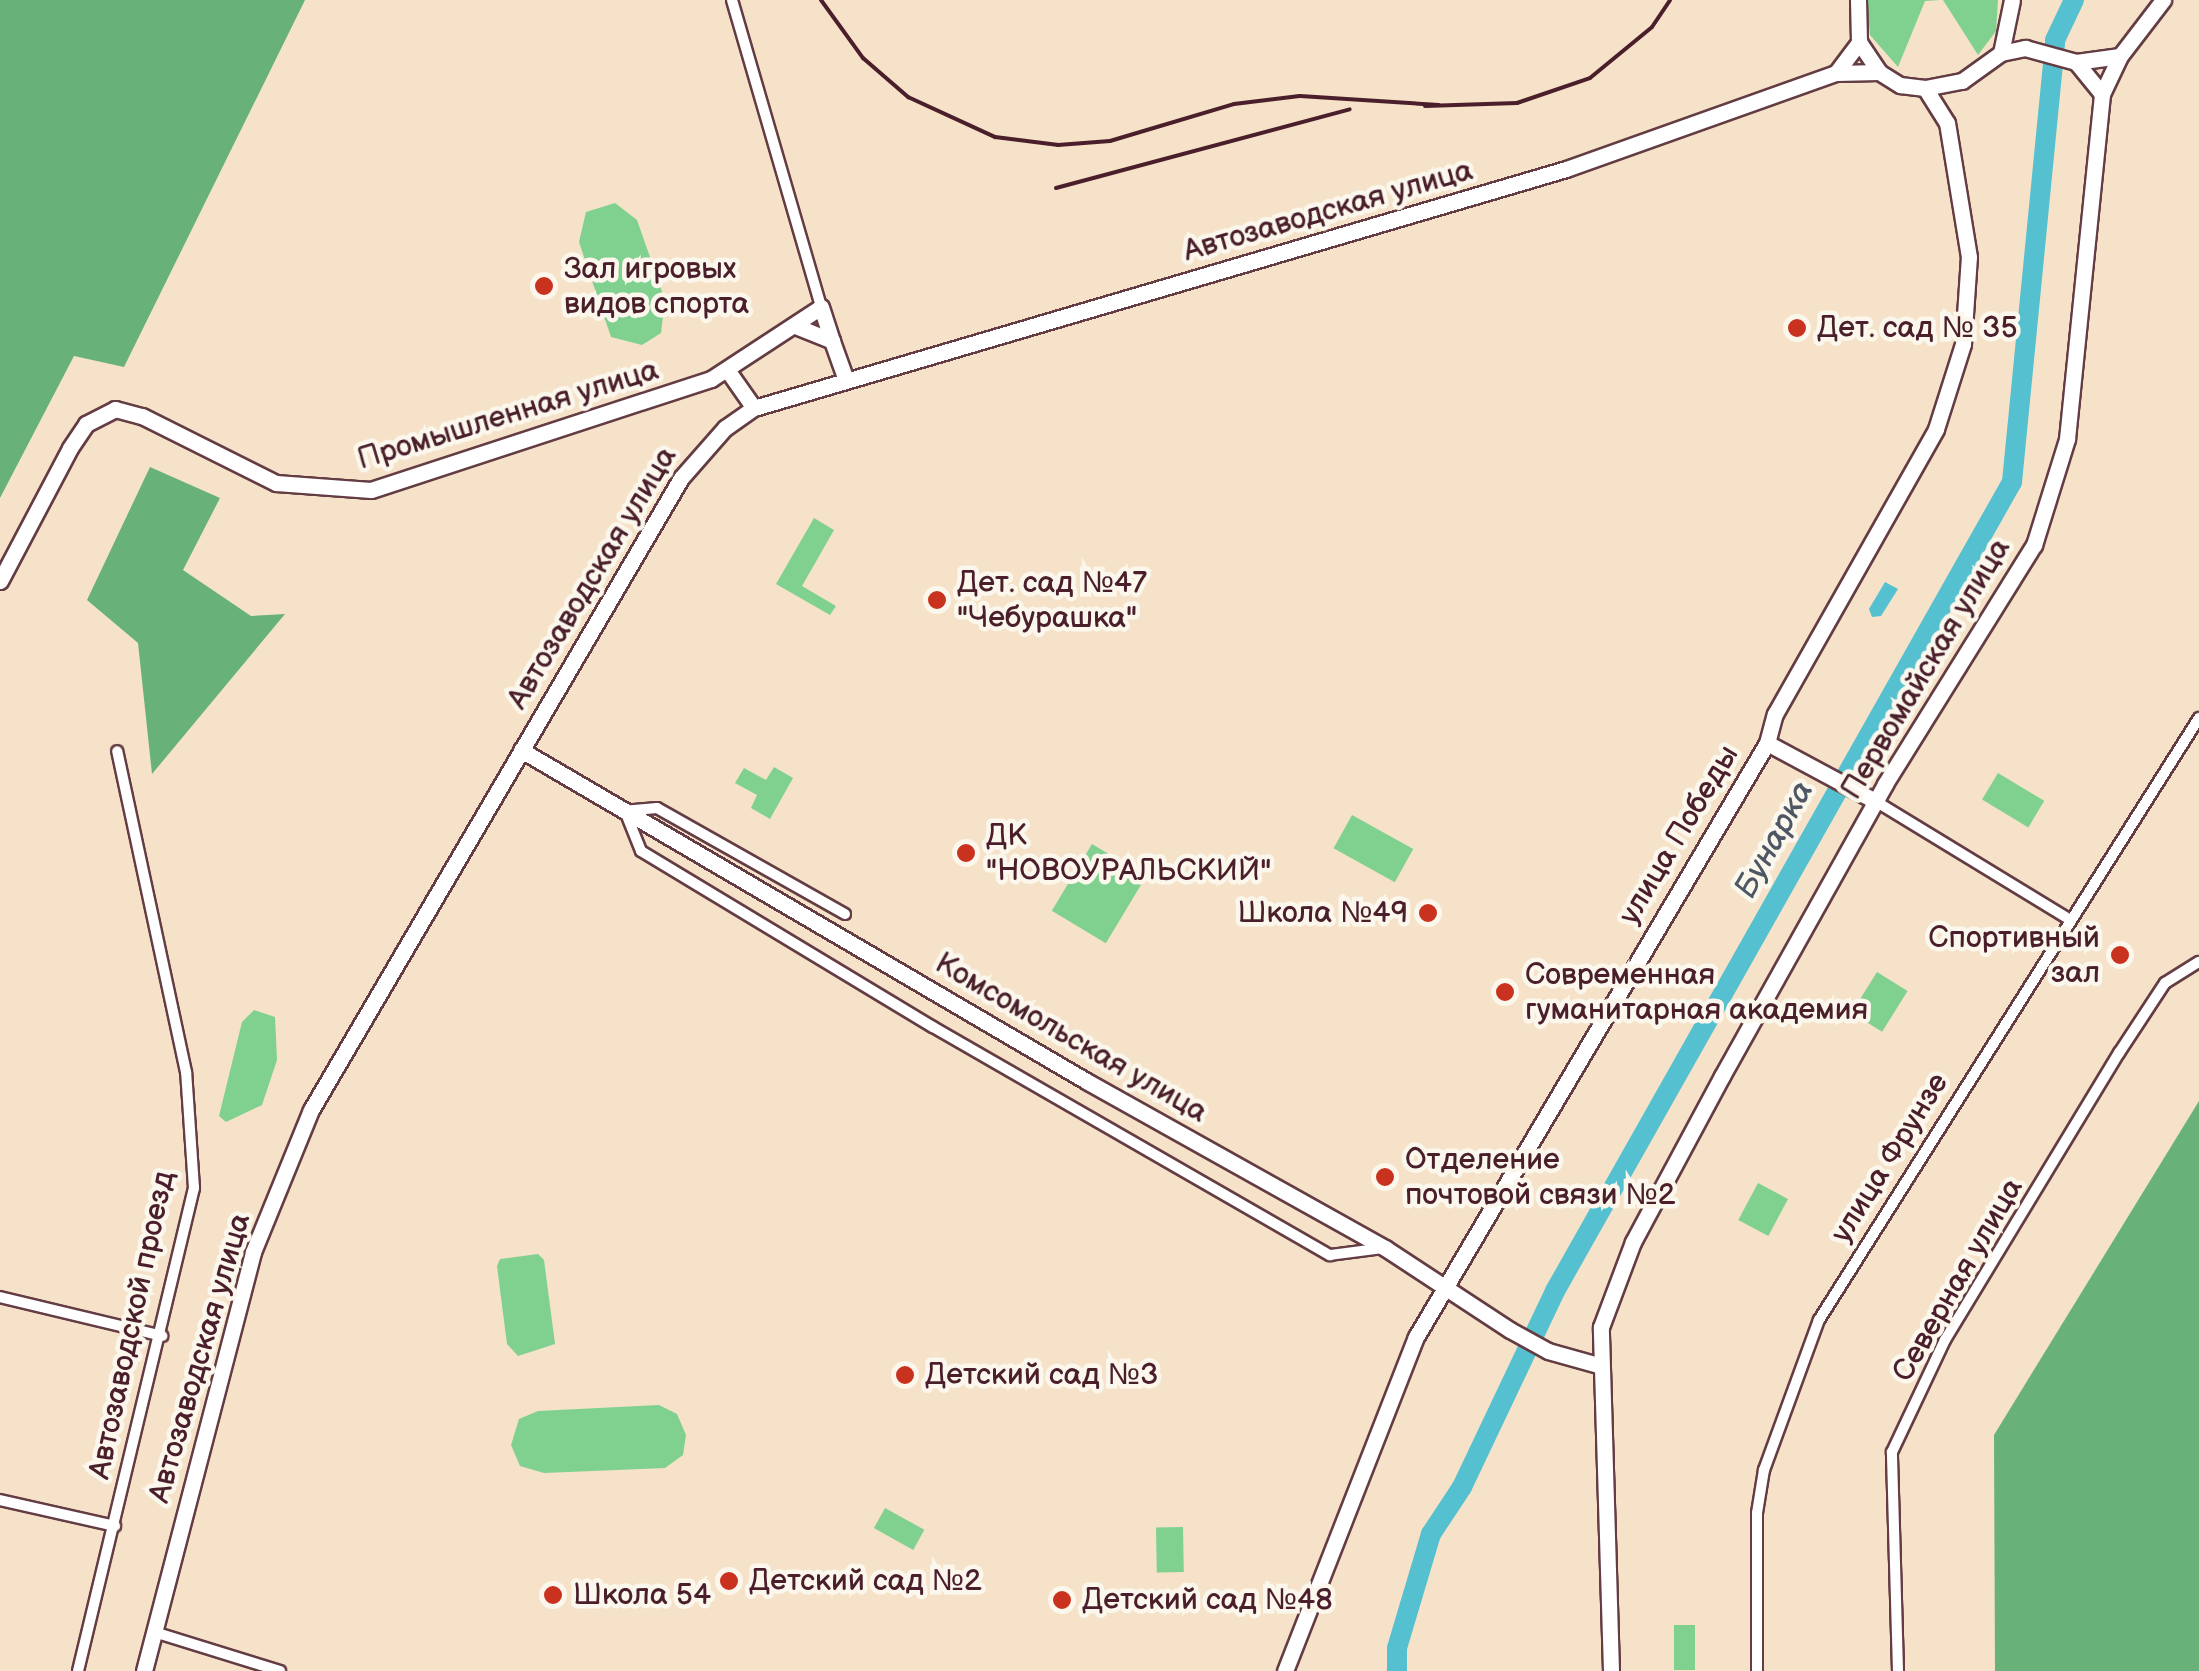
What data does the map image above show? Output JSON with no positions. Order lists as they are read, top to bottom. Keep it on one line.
{"streets":{"street":["Автозаводская улица","Промышленная улица","Первомайская улица","улица Победы","Комсомольская улица","улица Фрунзе","Северная улица","Автозаводской проезд"]},"crossings":[["Автозаводская улица","Комсомольская улица"],["Первомайская улица","Комсомольская улица"],["улица Победы","Комсомольская улица"]],"water":["Бунарка"],"places":["Зал игровых видов спорта","Дет. сад № 35","Дет. сад №47 \"Чебурашка\"","ДК \"НОВОУРАЛЬСКИЙ\"","Школа №49","Спортивный зал","Современная гуманитарная академия","Отделение почтовой связи №2","Детский сад №3","Детский сад №2","Школа 54","Детский сад №48"]}
